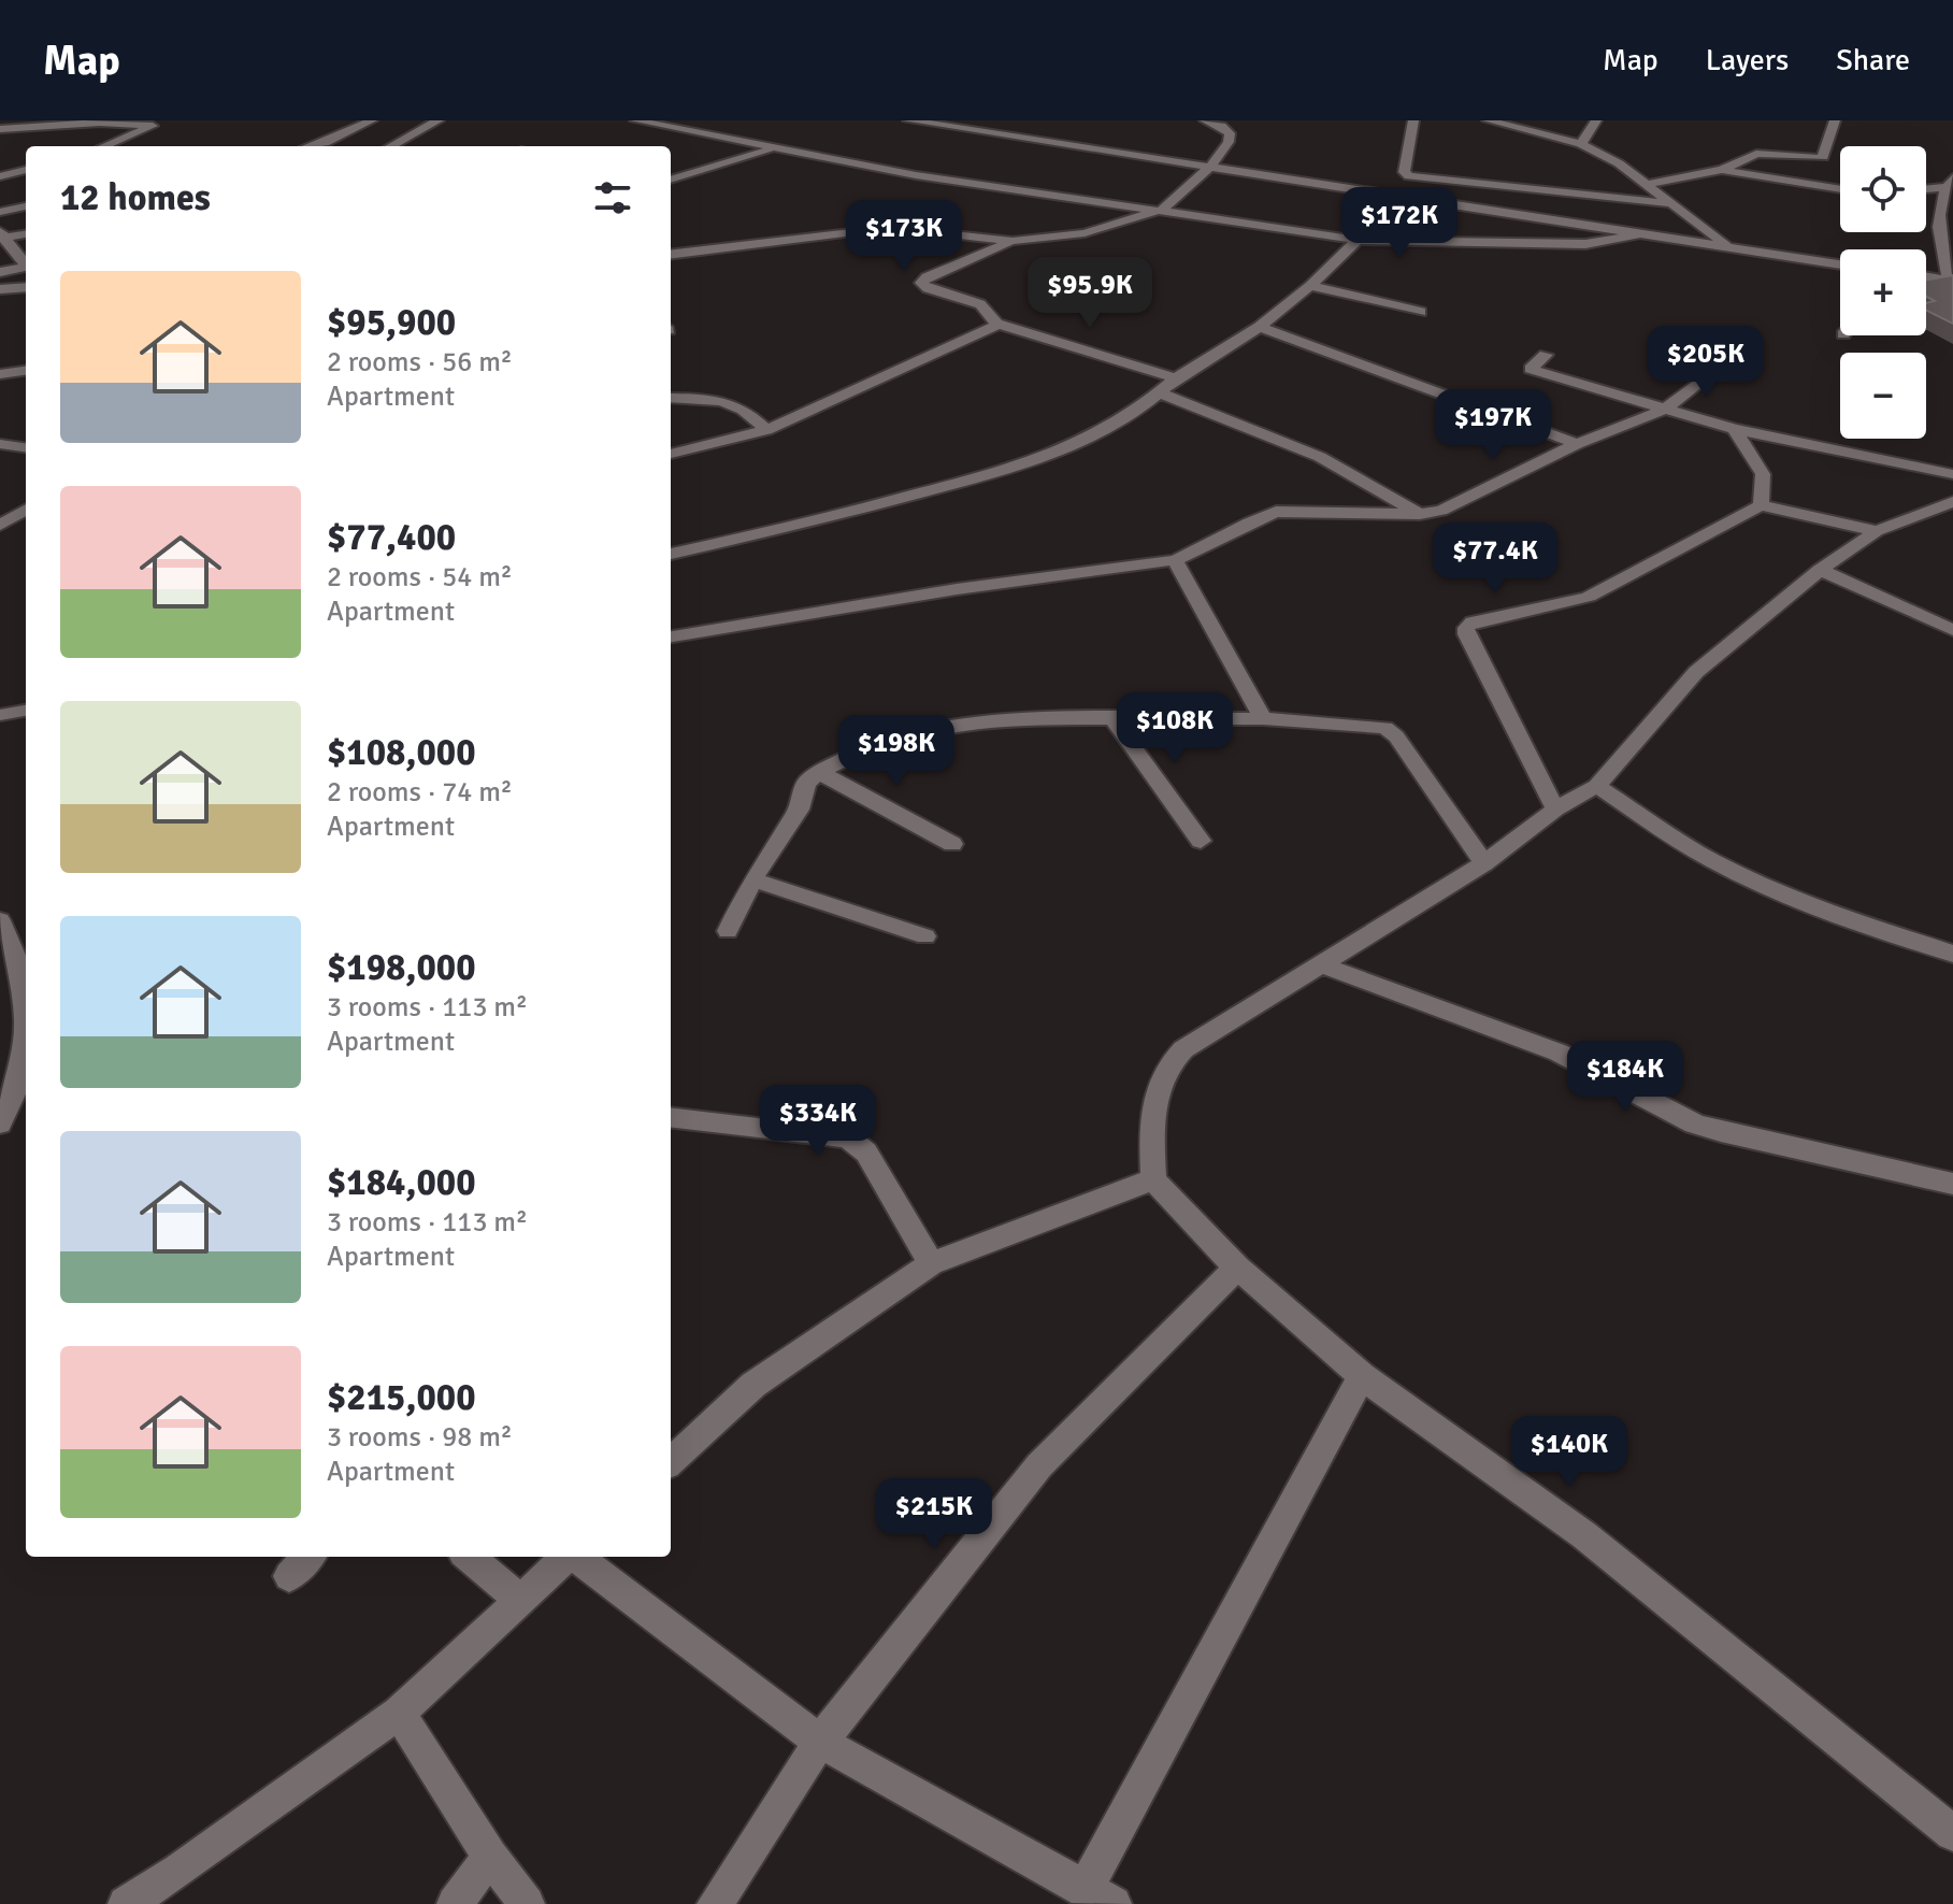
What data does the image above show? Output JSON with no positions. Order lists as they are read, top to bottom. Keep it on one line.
{"page":{"header":"Map","nav":["Map","Layers","Share"],"map_buttons":["+","−"],"heading":"12 homes","price":["$172K","$173K","$95.9K","$205K","$197K","$77.4K","$108K","$198K","$184K","$334K","$140K","$215K"],"list":[{"name":"$95,900","note":"2 rooms · 56 m² · Apartment"},{"name":"$77,400","note":"2 rooms · 54 m² · Apartment"},{"name":"$108,000","note":"2 rooms · 74 m² · Apartment"},{"name":"$198,000","note":"3 rooms · 113 m² · Apartment"},{"name":"$184,000","note":"3 rooms · 113 m² · Apartment"},{"name":"$215,000","note":"3 rooms · 98 m² · Apartment"}]}}
